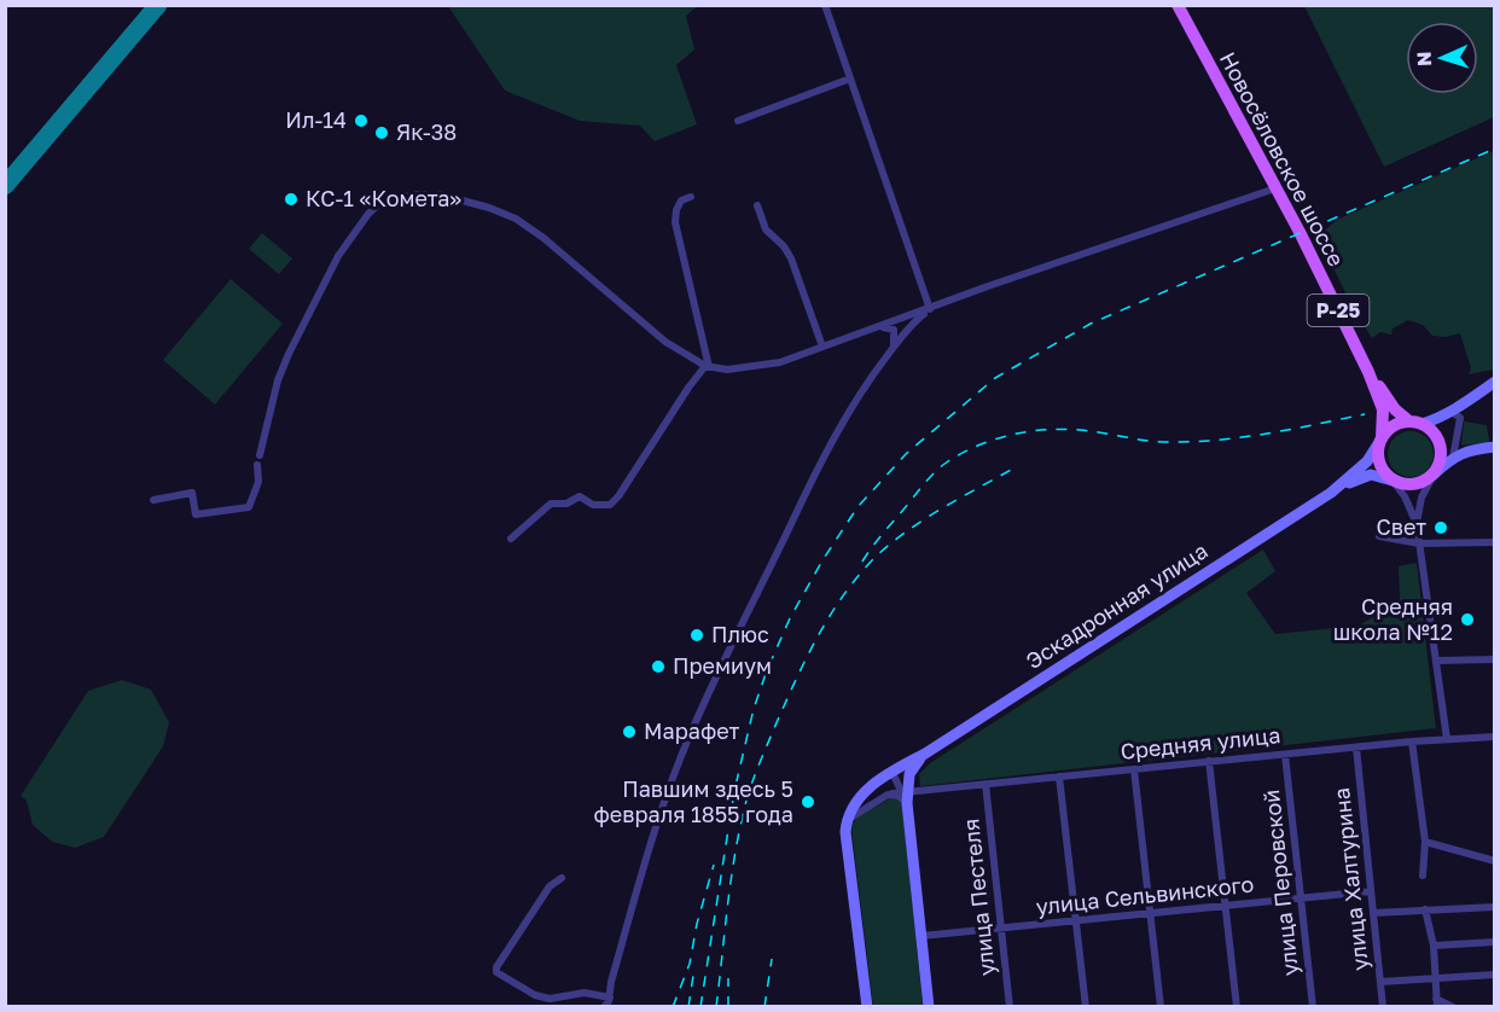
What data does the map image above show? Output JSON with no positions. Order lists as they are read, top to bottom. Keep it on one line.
{"streets":{"main road":["Новосёловское шоссе","Р-25","Эскадронная улица"],"street":["Средняя улица","улица Халтурина","улица Перовской","улица Сельвинского","улица Пестеля"]},"crossings":[["Средняя улица","улица Халтурина"],["Средняя улица","улица Перовской"],["Средняя улица","улица Пестеля"],["улица Халтурина","улица Сельвинского"],["улица Перовской","улица Сельвинского"],["улица Сельвинского","улица Пестеля"]],"places":["Ил-14","Як-38","КС-1 «Комета»","Свет","Средняя школа №12","Плюс","Премиум","Марафет","Павшим здесь 5 февраля 1855 года"],"north":"left"}
